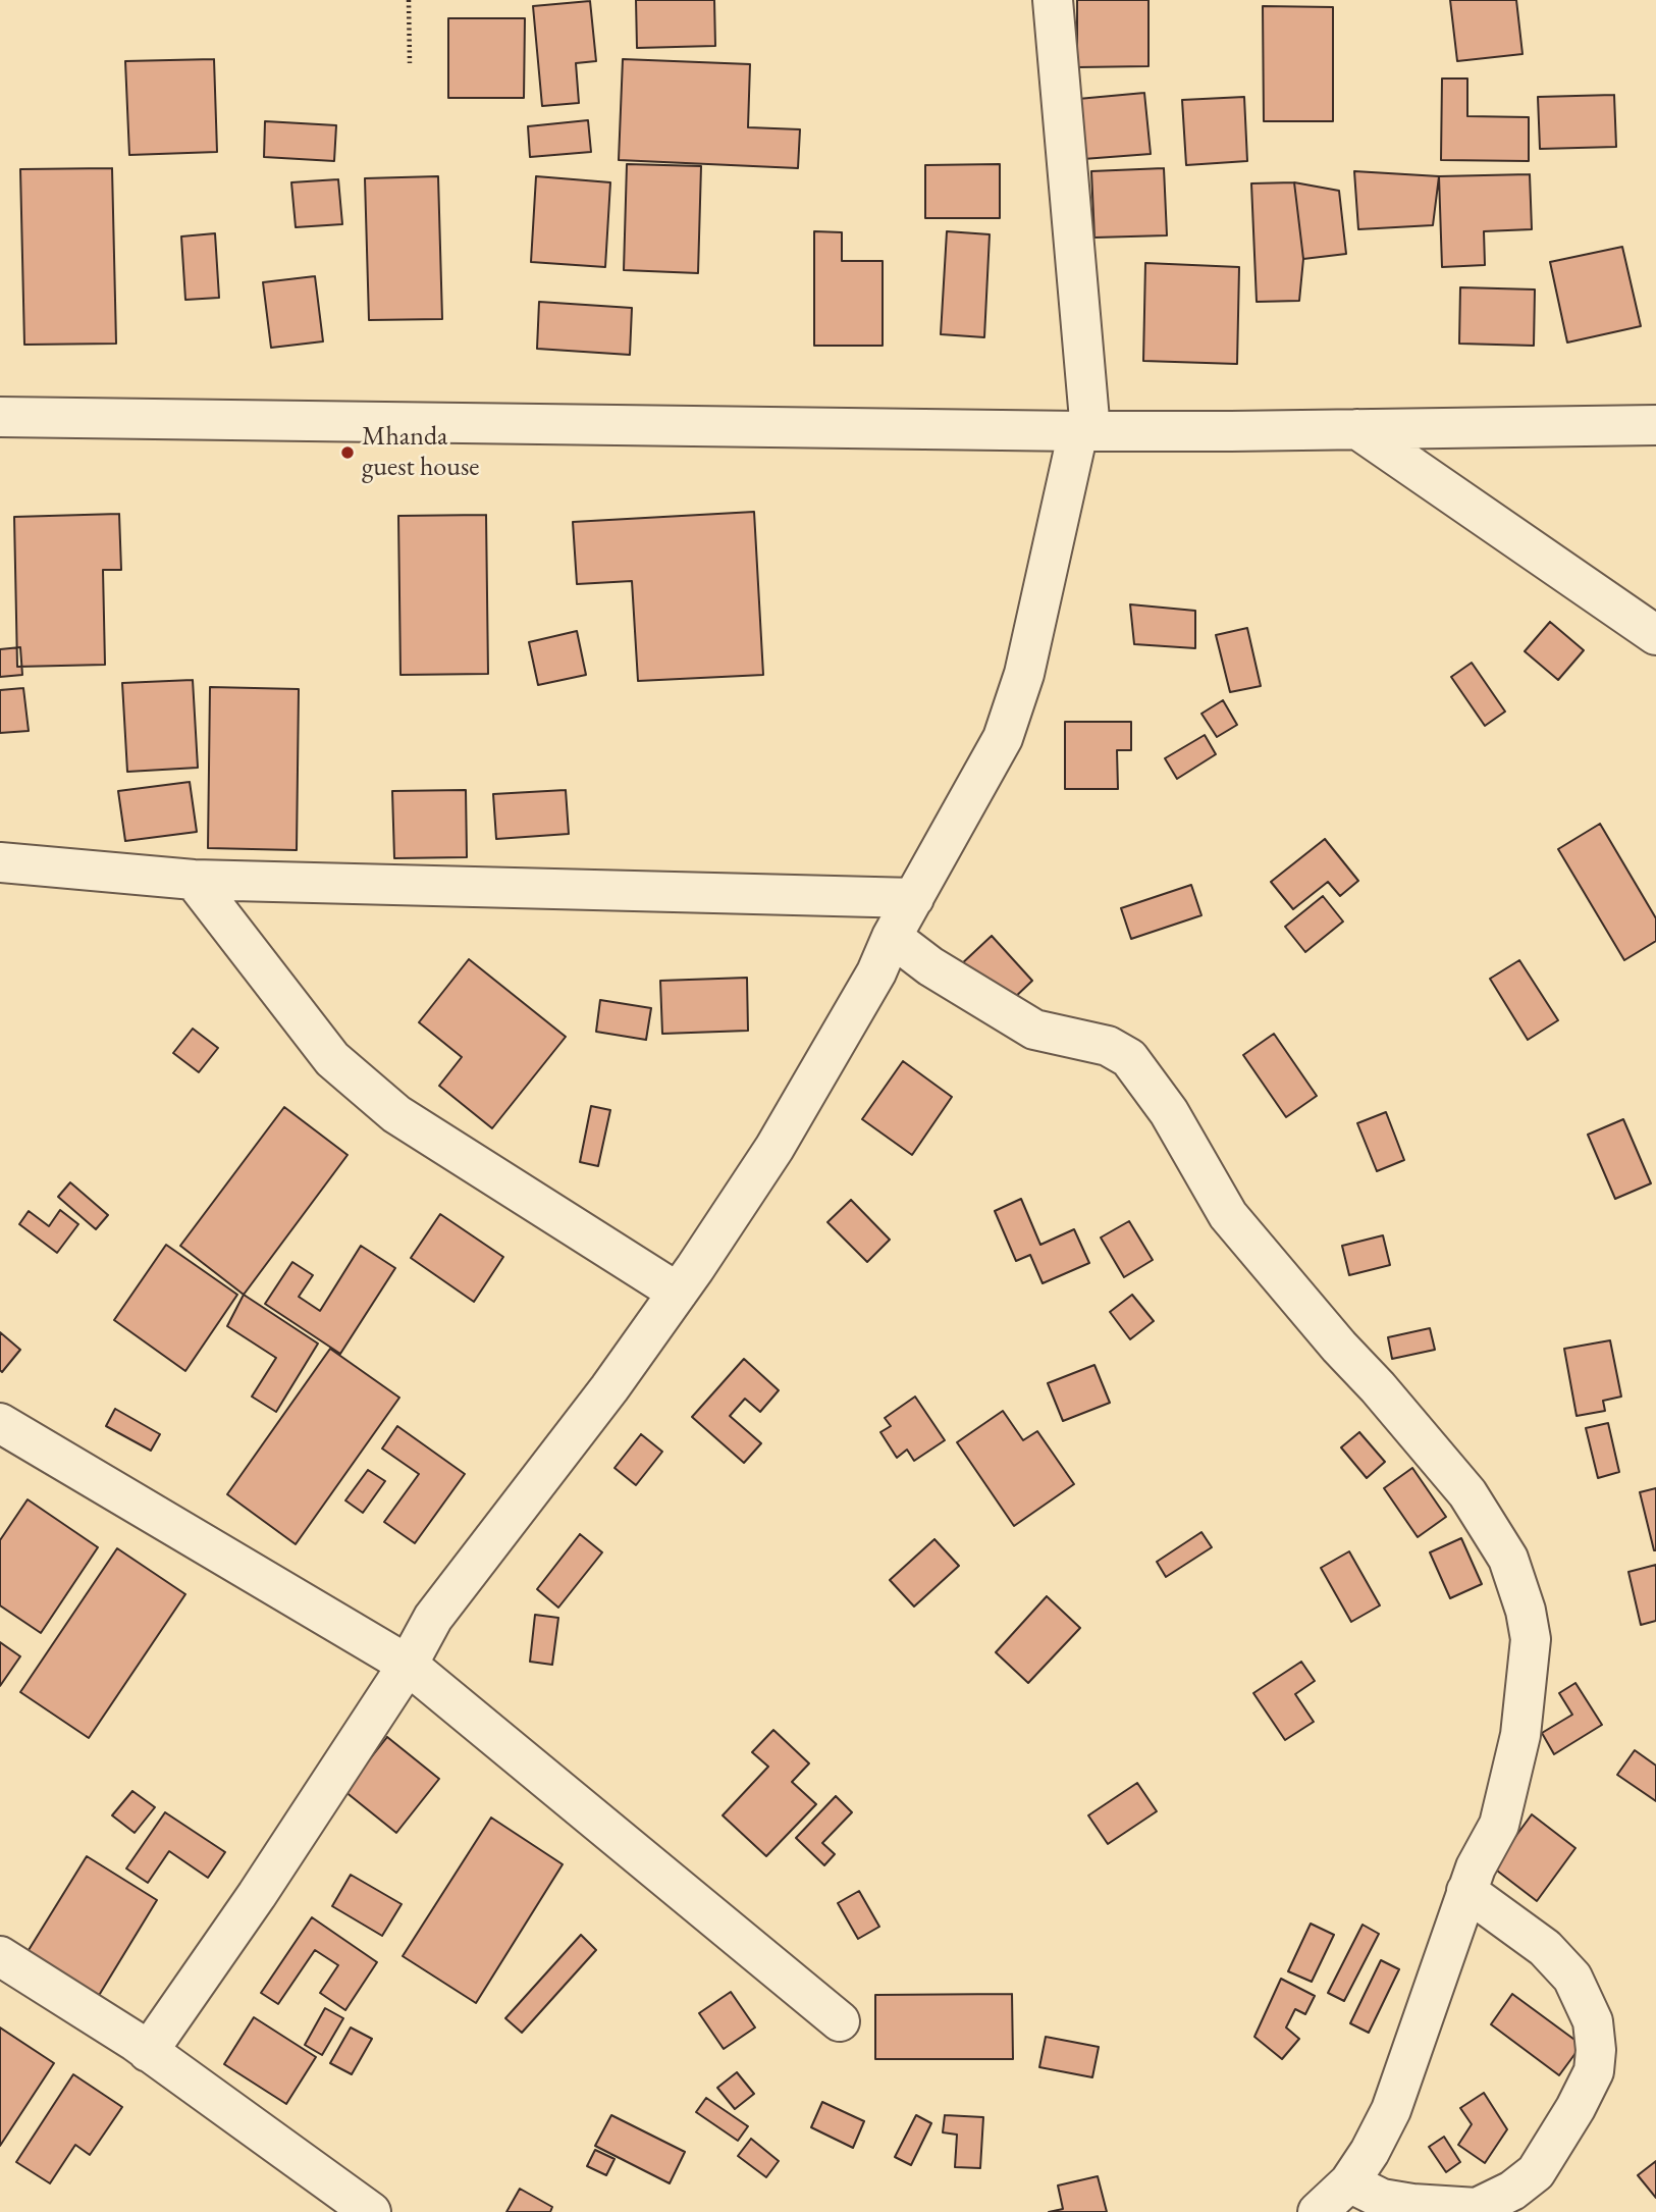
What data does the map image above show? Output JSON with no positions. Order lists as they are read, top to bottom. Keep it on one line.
{"places":["Mhanda guest house"]}
